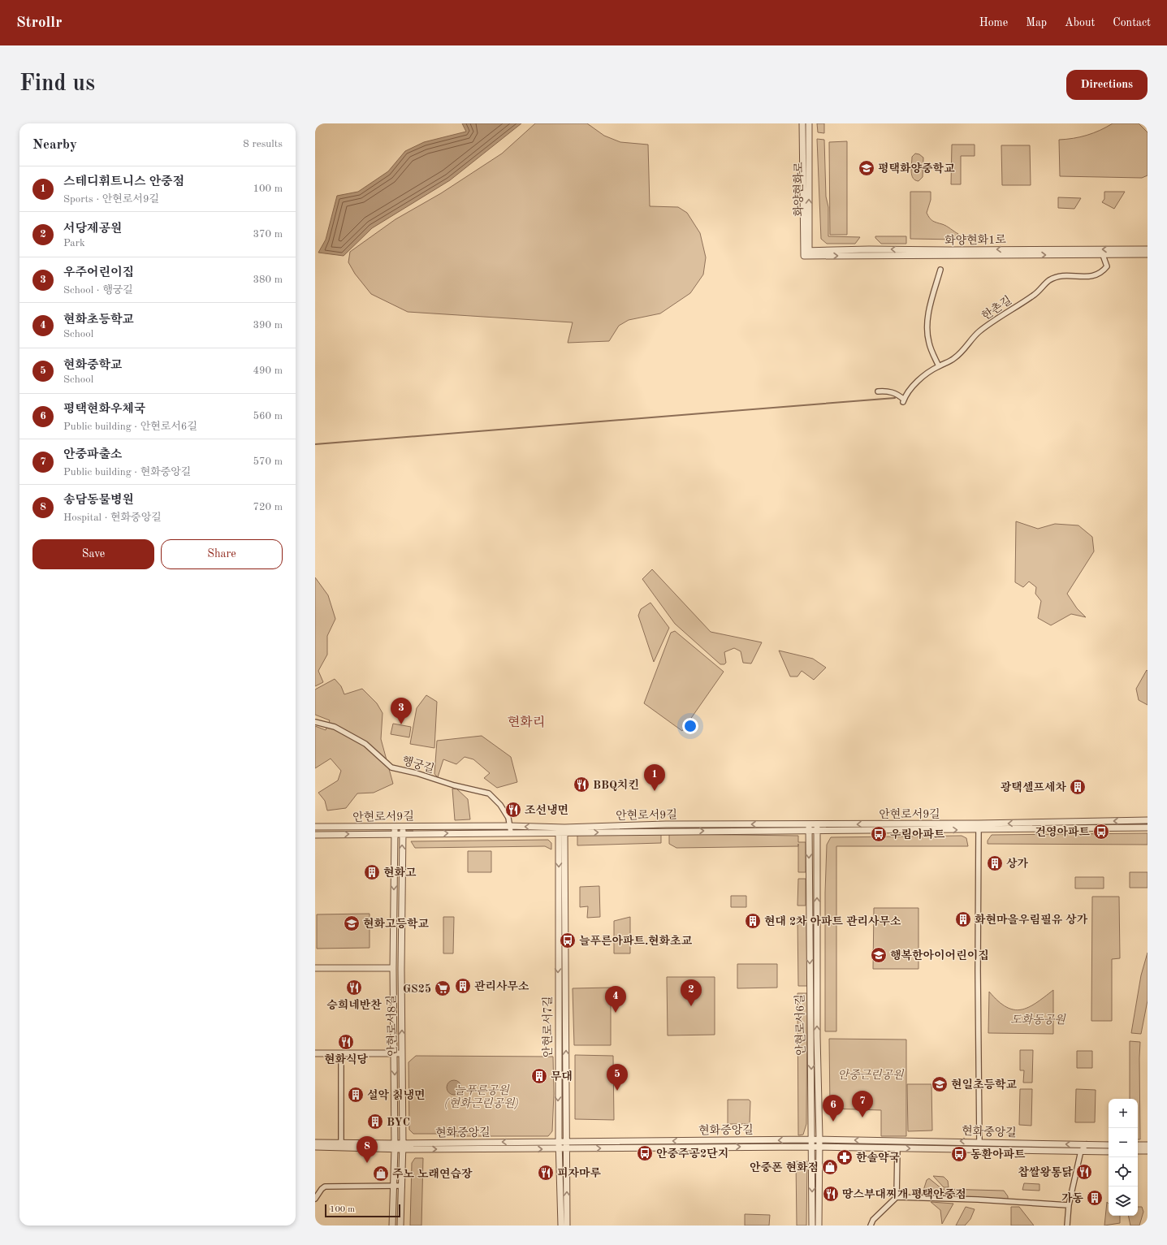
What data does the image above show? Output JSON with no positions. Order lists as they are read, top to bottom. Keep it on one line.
{"streets":{"street":["화양현화로","화양현화1로","한촌길","행궁길","안현로서9길","안현로서6길","안현로서8길","안현로서7길","현화중앙길"]},"crossings":[["화양현화로","화양현화1로"],["화양현화1로","한촌길"],["행궁길","안현로서9길"],["안현로서9길","안현로서6길"],["안현로서9길","안현로서8길"],["안현로서9길","안현로서7길"],["안현로서6길","현화중앙길"],["안현로서8길","현화중앙길"],["안현로서7길","현화중앙길"]],"districts":["현화리"],"parks":["도화동공원","안중근린공원","늘푸른공원 (현화근린공원)"],"places":{"school or university":["평택화양중학교","현화고등학교","행복한아이어린이집","현일초등학교"],"restaurant":["BBQ치킨","조선냉면","승희네반찬","현화식당","찹쌀왕통닭","피자마루","땅스부대찌개 평택안중점"],"building":["광택셀프세차","상가","현화고","화현마을우림필유 상가","현대 2차 아파트 관리사무소","관리사무소","무대","설악 칡냉면","BYC","가동"],"bus stop":["건영아파트","우림아파트","늘푸른아파트.현화초교","안중주공2단지","동환아파트"],"supermarket":["GS25"],"pharmacy":["한솔약국"],"shop":["안중폰 현화점","주노 노래연습장"]},"scale_bar":"100 m","page":{"header":"Strollr","nav":["Home","Map","About","Contact"],"buttons":["Directions",["Save","Share"]],"title":"Find us","heading":["Nearby","8 results"],"list":[{"mark":"1","name":"스테디휘트니스 안중점","note":"Sports · 안현로서9길","value":"100 m"},{"mark":"2","name":"서당제공원","note":"Park","value":"370 m"},{"mark":"3","name":"우주어린이집","note":"School · 행궁길","value":"380 m"},{"mark":"4","name":"현화초등학교","note":"School","value":"390 m"},{"mark":"5","name":"현화중학교","note":"School","value":"490 m"},{"mark":"6","name":"평택현화우체국","note":"Public building · 안현로서6길","value":"560 m"},{"mark":"7","name":"안중파출소","note":"Public building · 현화중앙길","value":"570 m"},{"mark":"8","name":"송담동물병원","note":"Hospital · 현화중앙길","value":"720 m"}],"pins":["3","1","2","4","5","7","6","8"],"map_buttons":["+","−"],"scale":"100 m"}}
